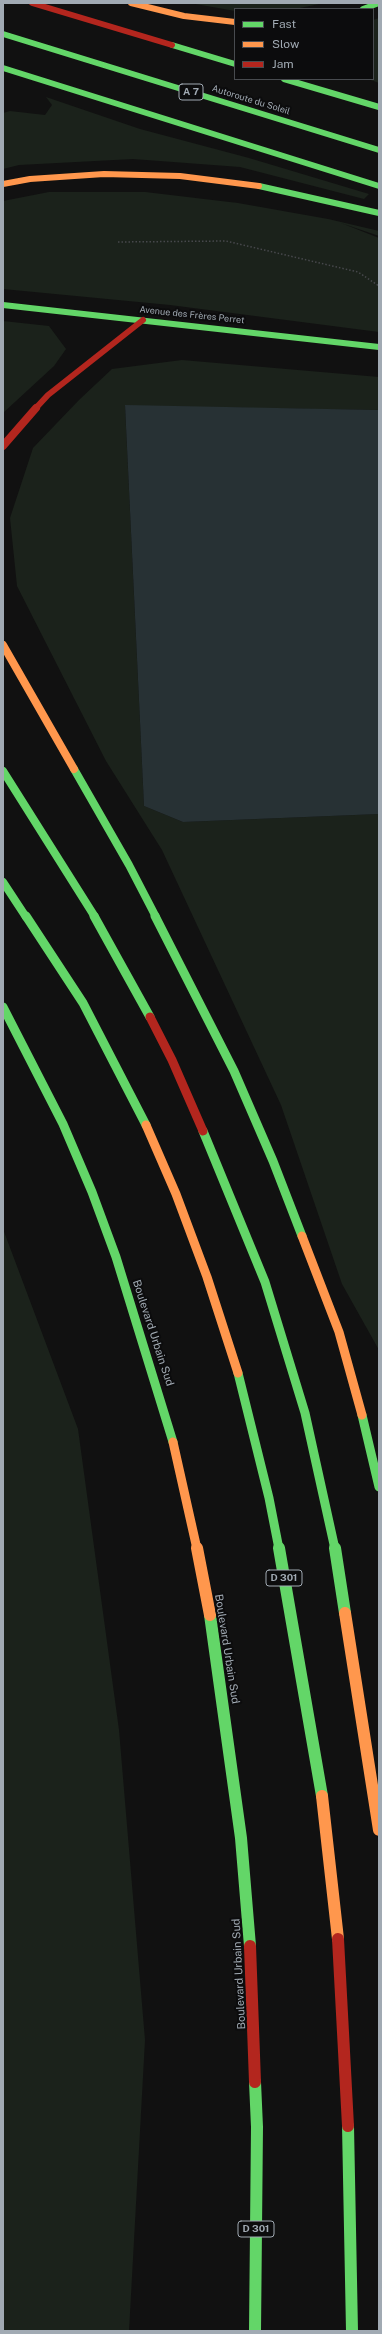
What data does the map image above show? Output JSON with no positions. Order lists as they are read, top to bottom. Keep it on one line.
{"streets":{"main road":["A 7","Autoroute du Soleil","Avenue des Frères Perret","Boulevard Urbain Sud","D 301"]},"legend":["Fast","Slow","Jam"]}
